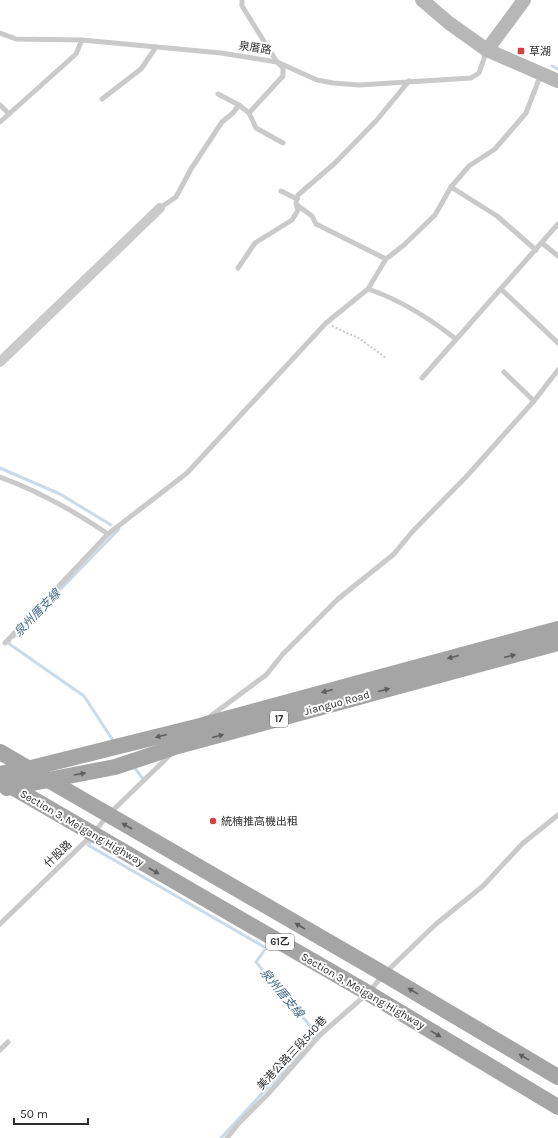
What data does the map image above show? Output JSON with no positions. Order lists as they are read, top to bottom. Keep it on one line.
{"streets":{"main road":["Jianguo Road","17","Section 3, Meigang Highway","61乙"],"lane":["泉厝路","什股路","美港公路三段540巷"]},"crossings":[["Jianguo Road","Section 3, Meigang Highway"],["Jianguo Road","什股路"],["Section 3, Meigang Highway","什股路"],["Section 3, Meigang Highway","美港公路三段540巷"]],"water":["泉州厝支線"],"places":{"transit":["草湖"],"other":["統楠推高機出租"]},"scale_bar":"50 m"}
